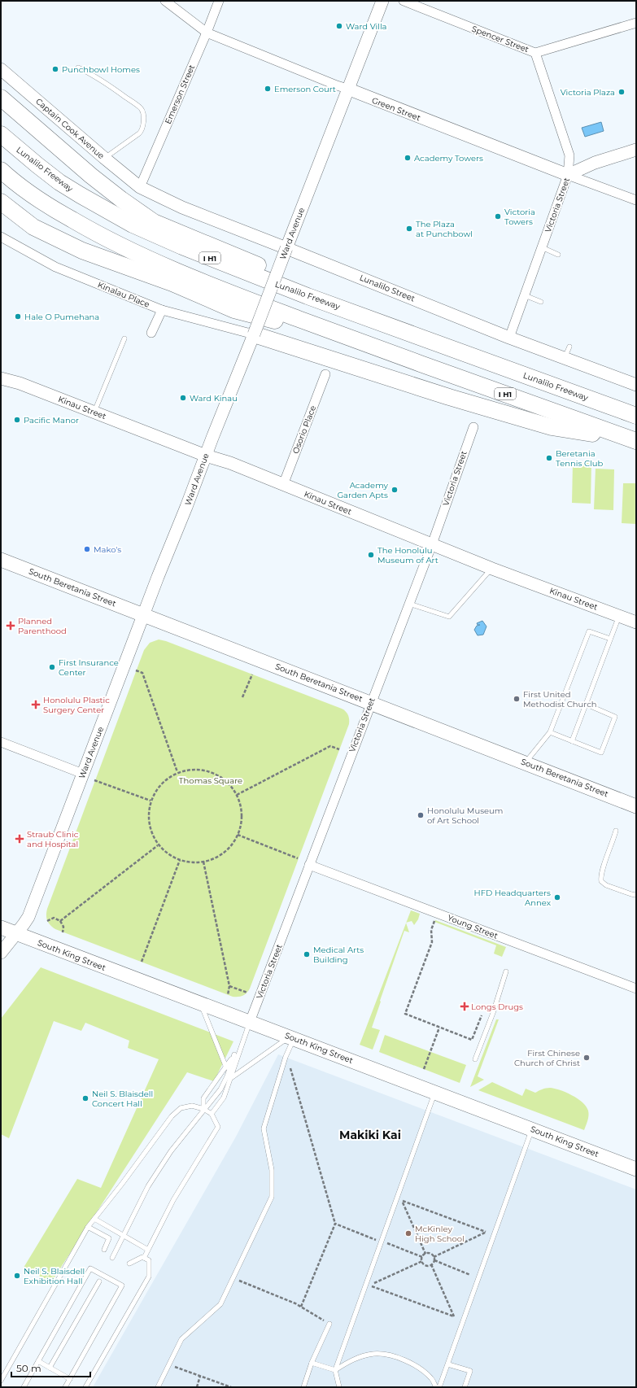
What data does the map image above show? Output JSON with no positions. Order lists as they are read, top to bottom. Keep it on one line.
{"streets":{"highway":["Lunalilo Freeway","I H1"],"main road":["Green Street","Captain Cook Avenue","Ward Avenue","Lunalilo Street","Kinau Street","South Beretania Street","South King Street"],"street":["Spencer Street","Emerson Street","Victoria Street","Kinalau Place","Osorio Place","Young Street"]},"crossings":[["Spencer Street","Victoria Street"],["Emerson Street","Green Street"],["Emerson Street","Captain Cook Avenue"],["Emerson Street","Lunalilo Street"],["Green Street","Victoria Street"],["Green Street","Ward Avenue"],["Captain Cook Avenue","Lunalilo Street"],["Victoria Street","Lunalilo Street"],["Victoria Street","Kinau Street"],["Victoria Street","South Beretania Street"],["Victoria Street","Young Street"],["Victoria Street","South King Street"],["Ward Avenue","Lunalilo Street"],["Ward Avenue","Kinalau Place"],["Ward Avenue","Kinau Street"],["Ward Avenue","South Beretania Street"],["Ward Avenue","South King Street"],["Kinau Street","Osorio Place"]],"districts":["Makiki Kai"],"parks":["Thomas Square"],"places":{"other":["Ward Villa","Punchbowl Homes","Emerson Court","Victoria Plaza","Academy Towers","Victoria Towers","The Plaza at Punchbowl","Hale O Pumehana","Ward Kinau","Pacific Manor","Beretania Tennis Club","Academy Garden Apts","Mako's","The Honolulu Museum of Art","First Insurance Center","First United Methodist Church","Honolulu Museum of Art School","HFD Headquarters Annex","Medical Arts Building","First Chinese Church of Christ","Neil S. Blaisdell Concert Hall","McKinley High School","Neil S. Blaisdell Exhibition Hall"],"health":["Planned Parenthood","Honolulu Plastic Surgery Center","Straub Clinic and Hospital","Longs Drugs"]},"scale_bar":"50 m"}
